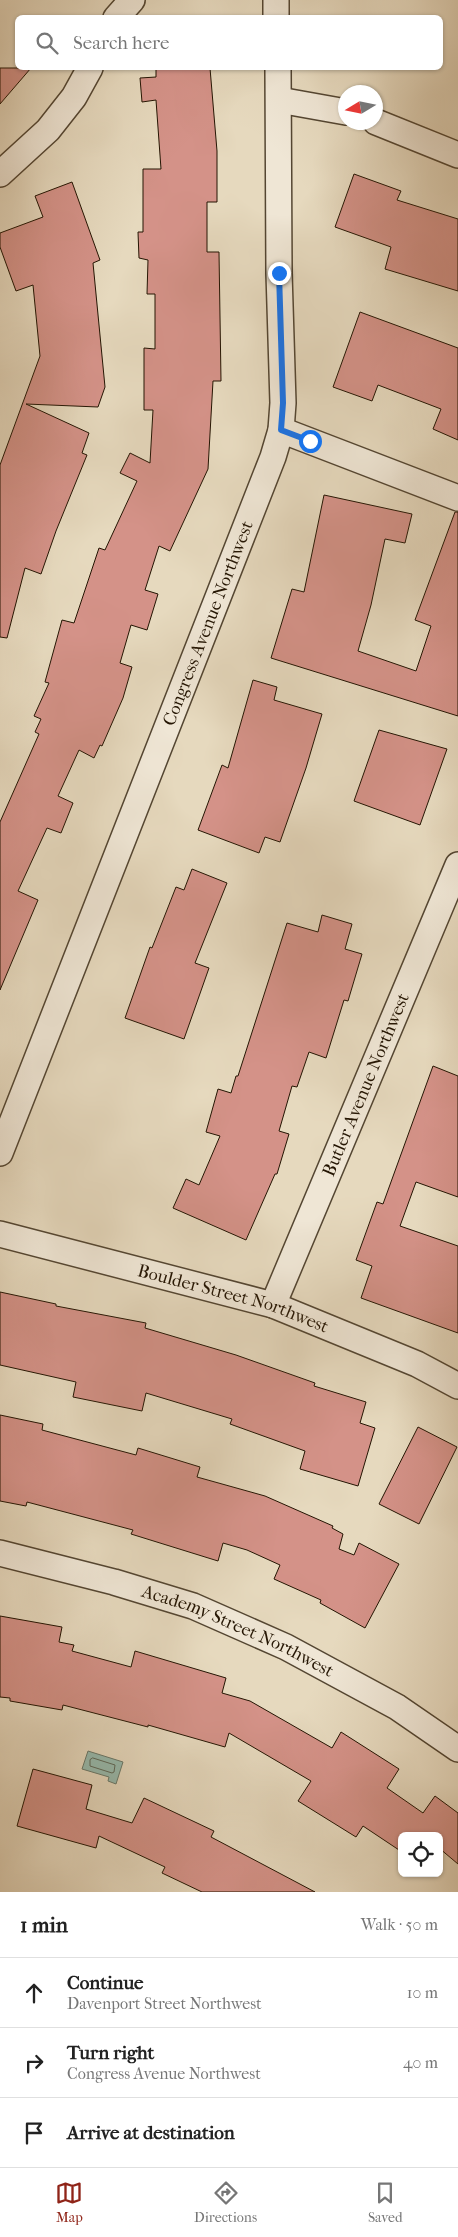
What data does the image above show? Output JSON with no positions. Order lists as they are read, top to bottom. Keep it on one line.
{"streets":{"street":["Congress Avenue Northwest","Butler Avenue Northwest","Boulder Street Northwest","Academy Street Northwest"]},"crossings":[["Butler Avenue Northwest","Boulder Street Northwest"]],"north":"left","page":{"search":"Search here","heading":["1 min","Walk · 50 m"],"list":[["Continue","Davenport Street Northwest","10 m"],["Turn right","Congress Avenue Northwest","40 m"],"Arrive at destination"],"nav":["Map","Directions","Saved"]}}
